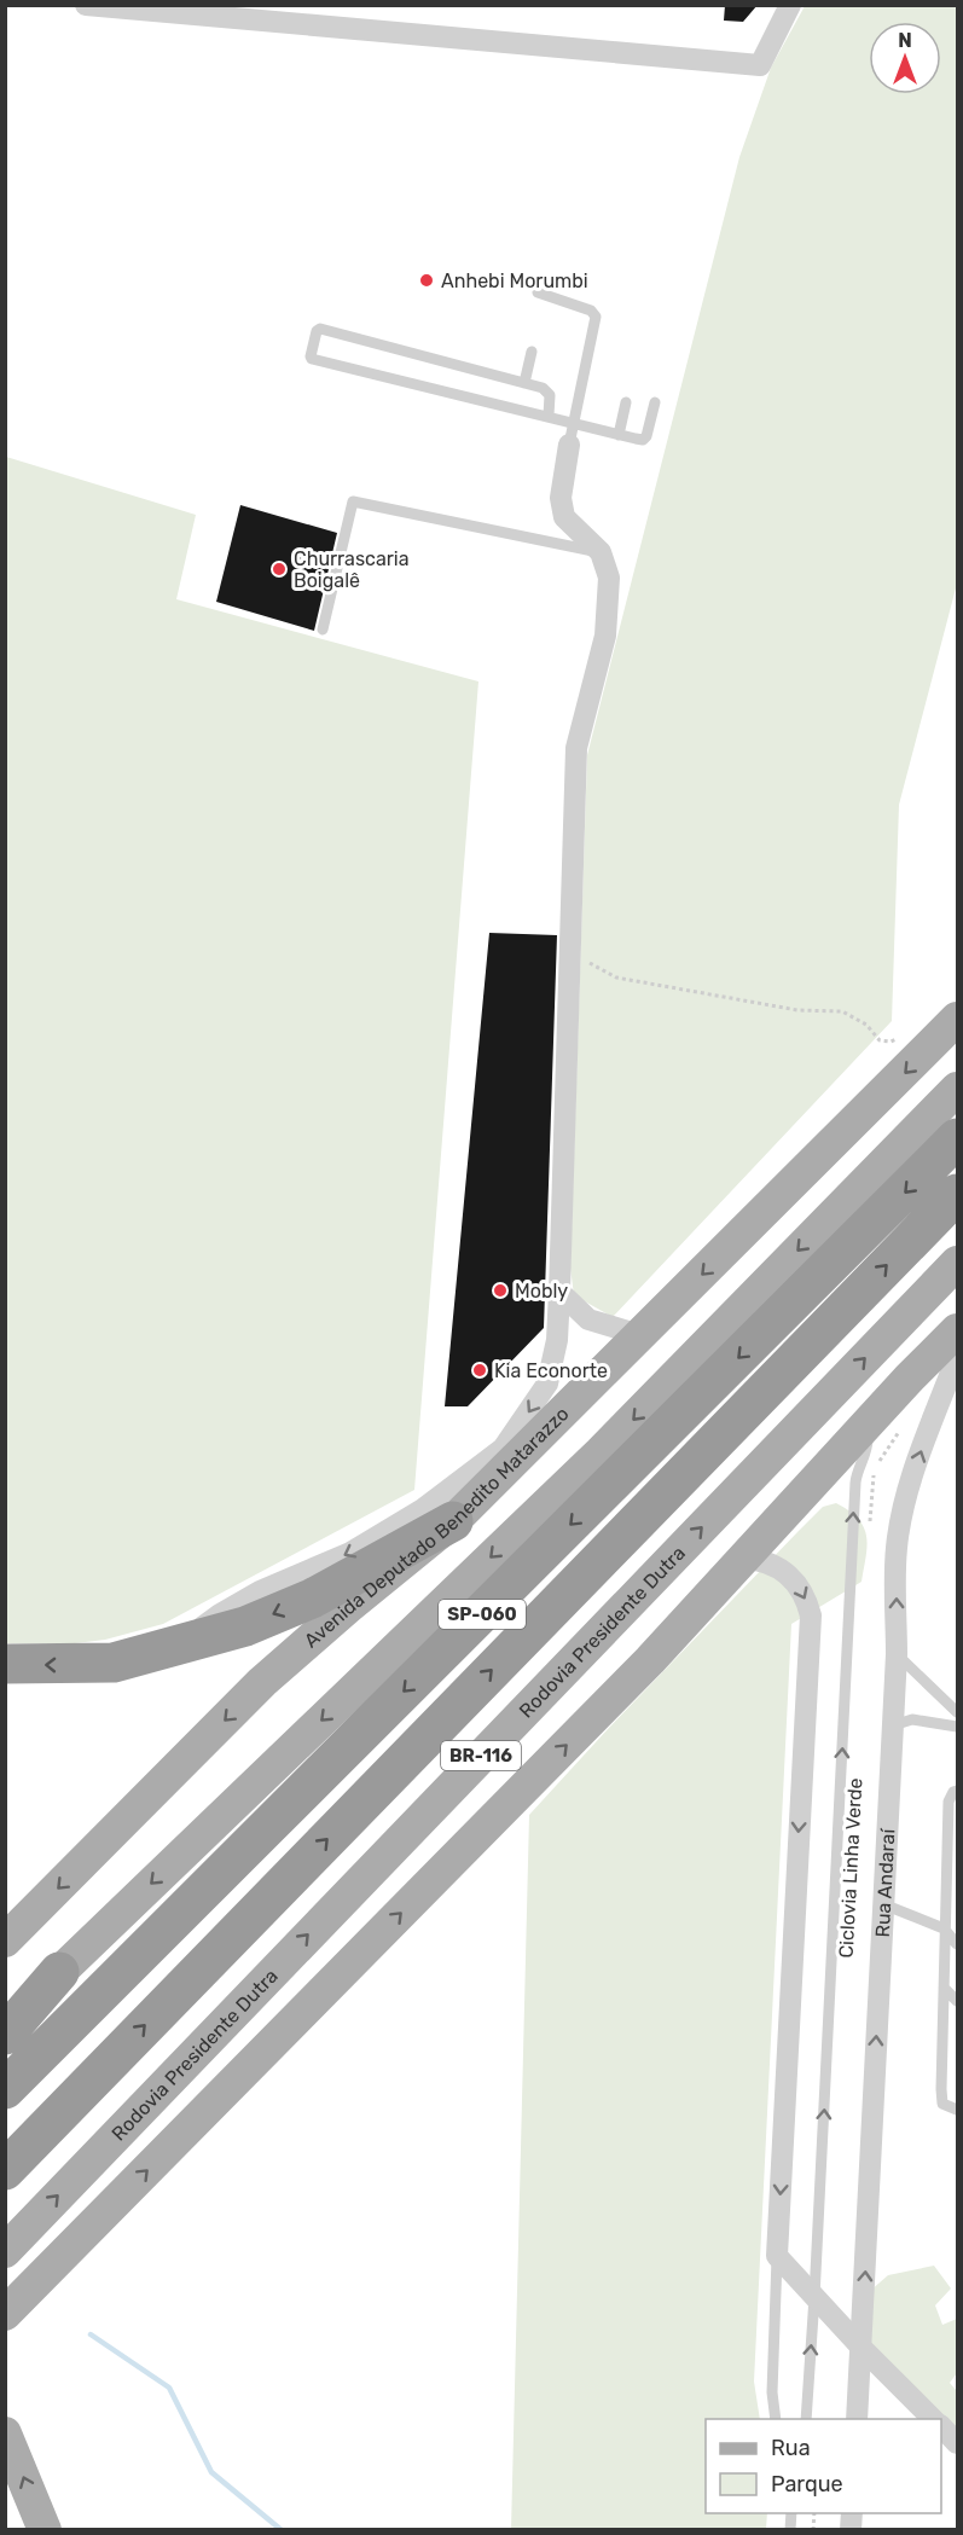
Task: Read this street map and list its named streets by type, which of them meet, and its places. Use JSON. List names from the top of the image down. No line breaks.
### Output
{"streets":{"highway":["SP-060"],"main road":["Avenida Deputado Benedito Matarazzo","Rodovia Presidente Dutra","BR-116"],"street":["Rua Andaraí"]},"places":["Anhebi Morumbi","Churrascaria Boigalê","Mobly","Kia Econorte"],"legend":["Rua","Parque"],"north":"top"}
